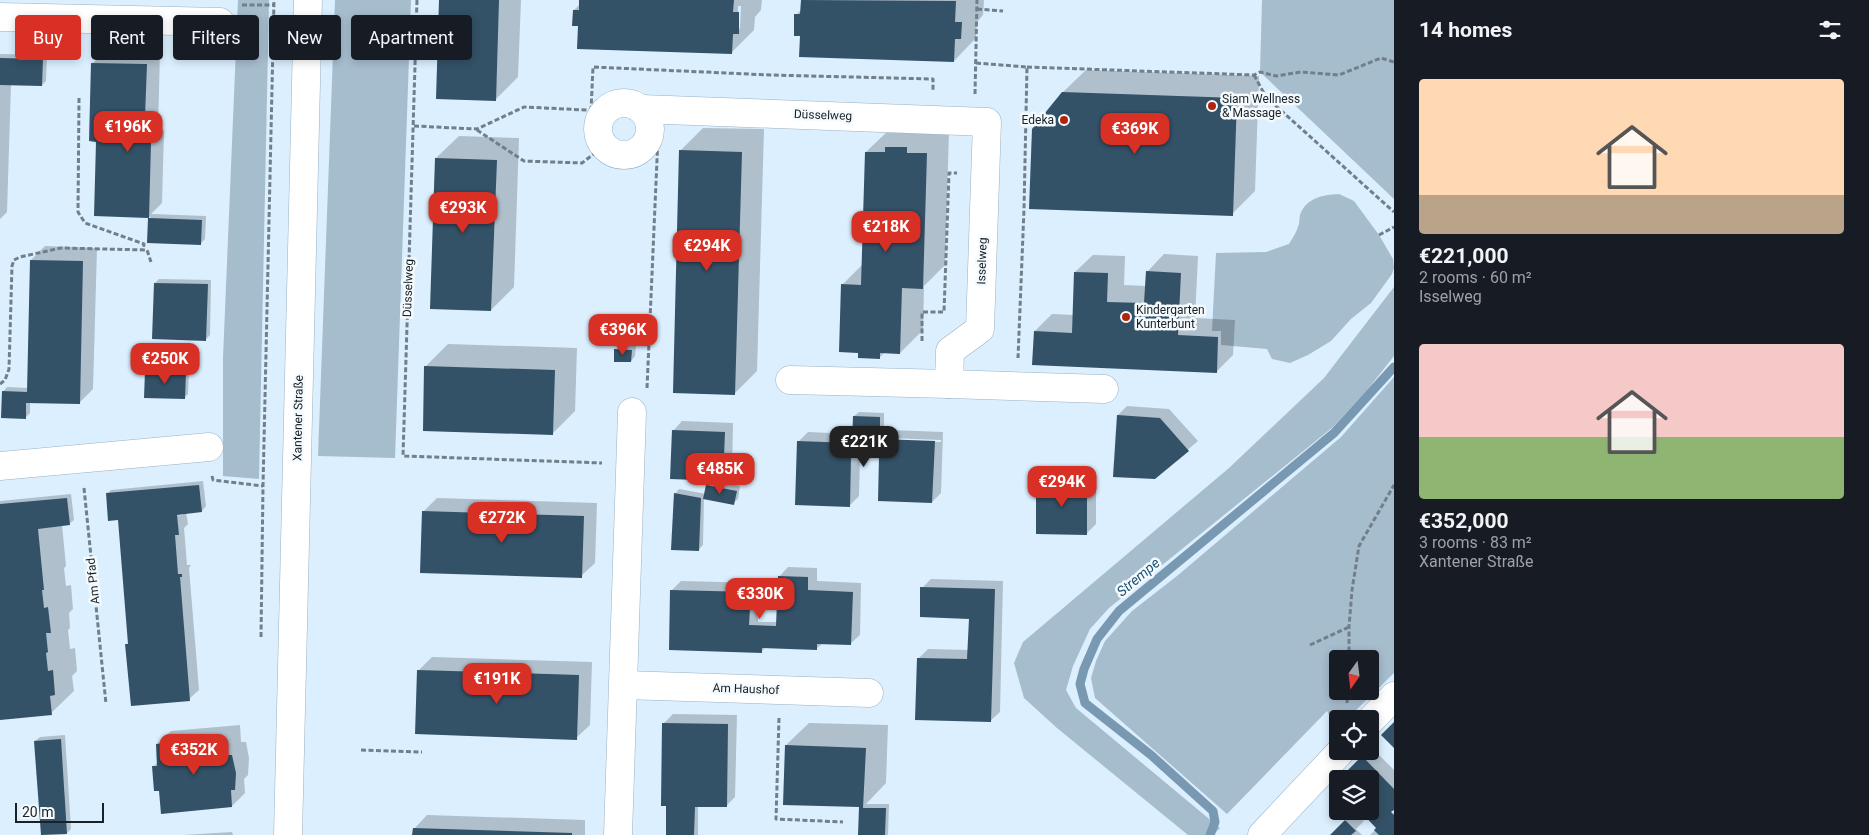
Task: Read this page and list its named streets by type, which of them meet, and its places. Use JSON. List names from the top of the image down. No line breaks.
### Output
{"streets":{"street":["Düsselweg","Isselweg","Xantener Straße","Am Haushof"],"path":["Am Pfad"]},"crossings":[["Düsselweg","Isselweg"]],"water":["Strempe"],"places":["Siam Wellness & Massage","Edeka","Kindergarten Kunterbunt"],"scale_bar":"20 m","north":"bottom","page":{"heading":"14 homes","chip":["Buy","Rent","Filters","New","Apartment"],"list":[{"name":"€221,000","note":"2 rooms · 60 m² · Isselweg"},{"name":"€352,000","note":"3 rooms · 83 m² · Xantener Straße"}],"price":["€196K","€369K","€293K","€218K","€294K","€396K","€250K","€221K","€485K","€294K","€272K","€330K","€191K","€352K"],"scale":"20 m"}}
